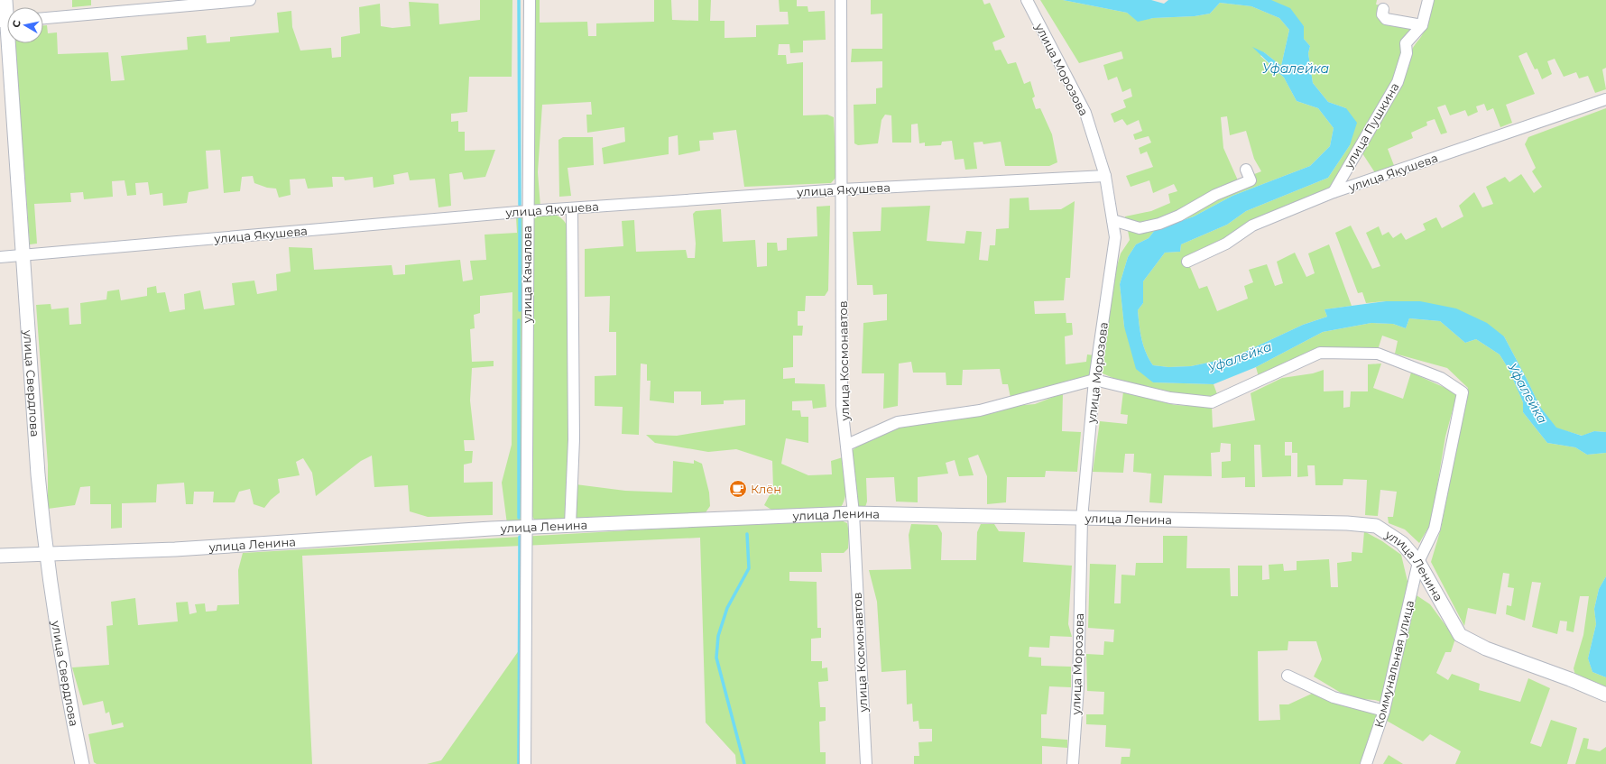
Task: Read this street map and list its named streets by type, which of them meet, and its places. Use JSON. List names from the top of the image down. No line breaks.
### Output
{"streets":{"street":["улица Морозова","улица Пушкина","улица Якушева","улица Качалова","улица Космонавтов","улица Свердлова","улица Ленина","Коммунальная улица"]},"crossings":[["улица Морозова","улица Якушева"],["улица Морозова","улица Ленина"],["улица Морозова","Коммунальная улица"],["улица Пушкина","улица Якушева"],["улица Якушева","улица Качалова"],["улица Якушева","улица Космонавтов"],["улица Якушева","улица Свердлова"],["улица Качалова","улица Ленина"],["улица Космонавтов","улица Ленина"],["улица Свердлова","улица Ленина"],["улица Ленина","Коммунальная улица"]],"water":["Уфалейка"],"places":{"cafe":["Клён"]},"north":"left"}
